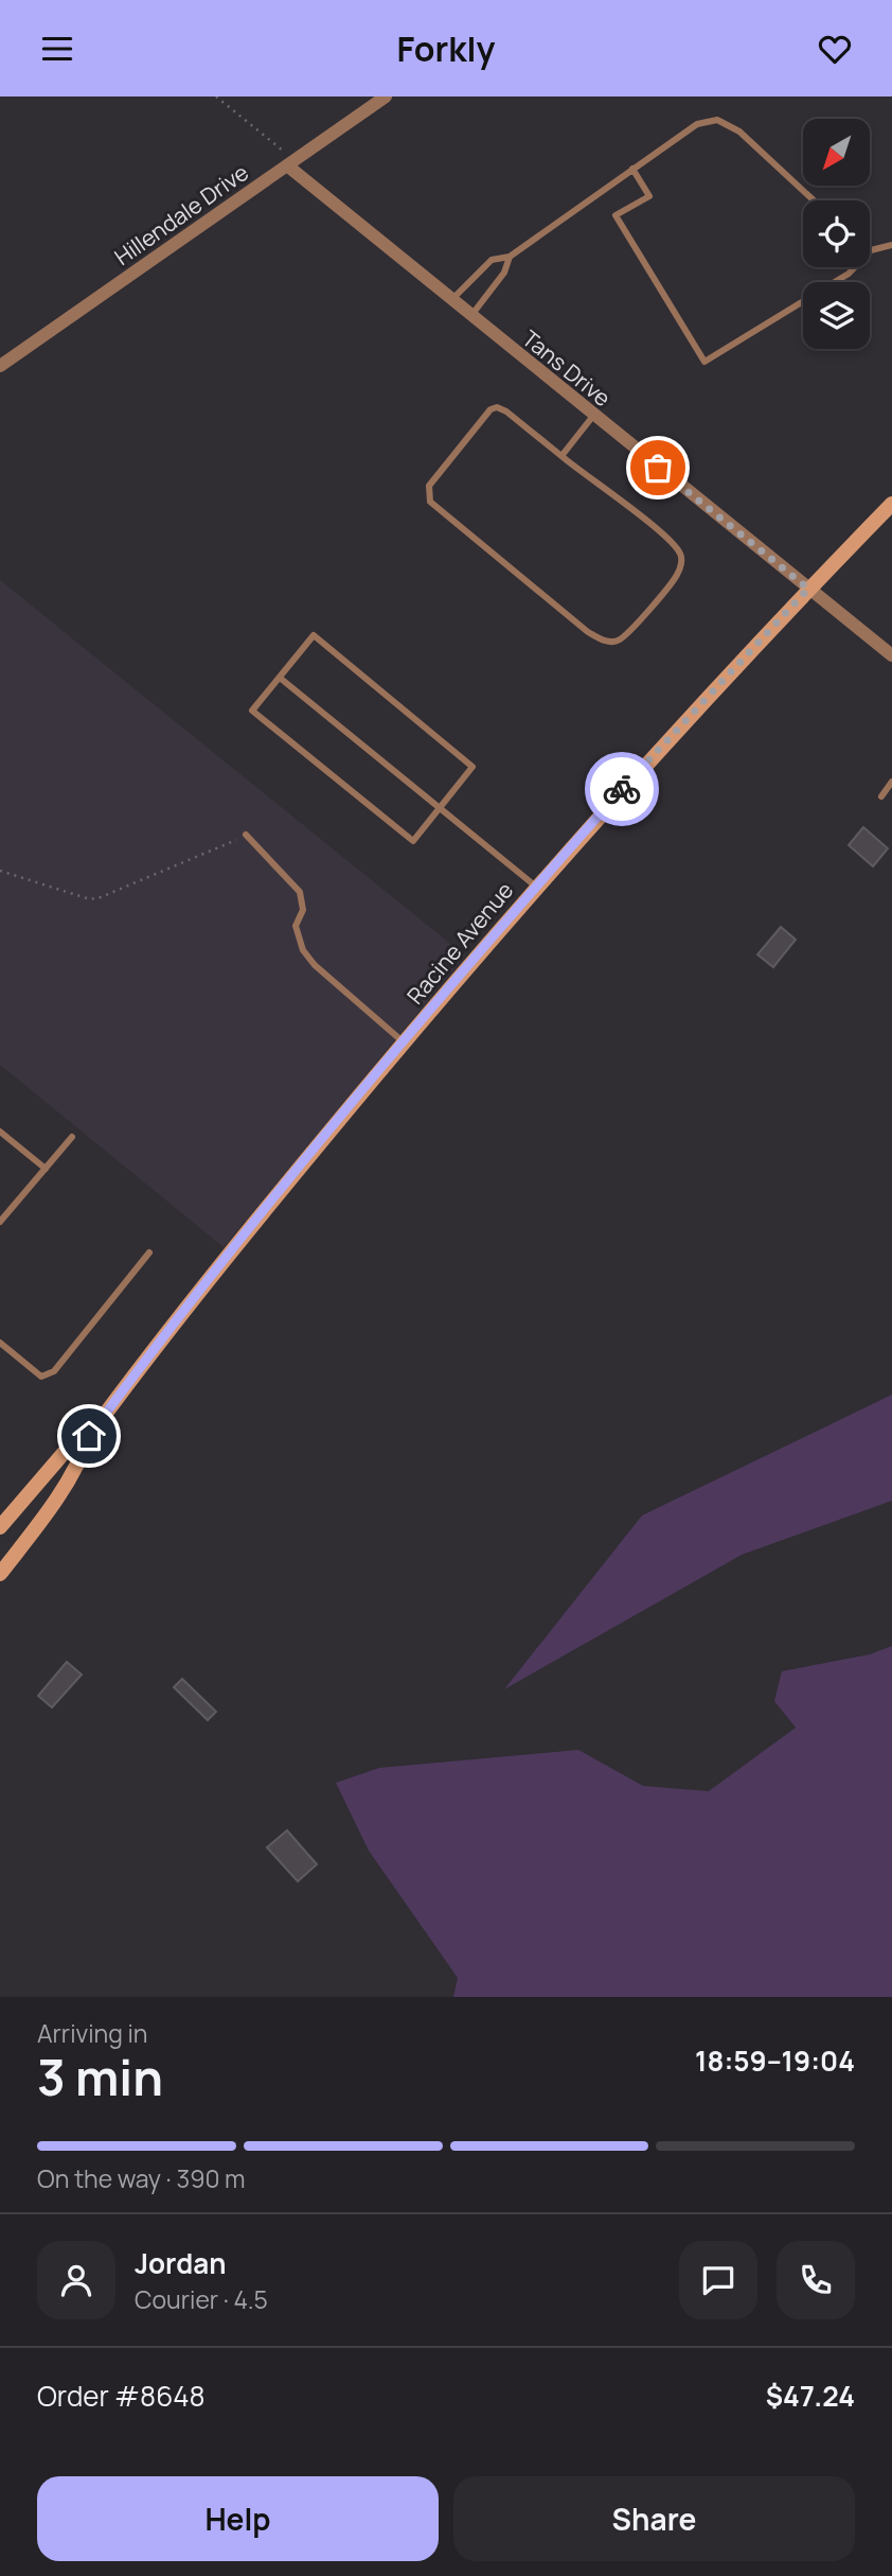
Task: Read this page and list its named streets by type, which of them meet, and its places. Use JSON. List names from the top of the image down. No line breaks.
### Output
{"streets":{"main road":["Racine Avenue"],"street":["Hillendale Drive","Tans Drive"]},"crossings":[["Hillendale Drive","Tans Drive"],["Tans Drive","Racine Avenue"]],"north":"bottom left","page":{"header":"Forkly","heading":["3 min","Arriving in","18:59–19:04"],"panel":["Jordan","Courier · 4.5","Order #8648","$47.24"],"bar":"On the way · 390 m","buttons":["Help","Share"]}}
